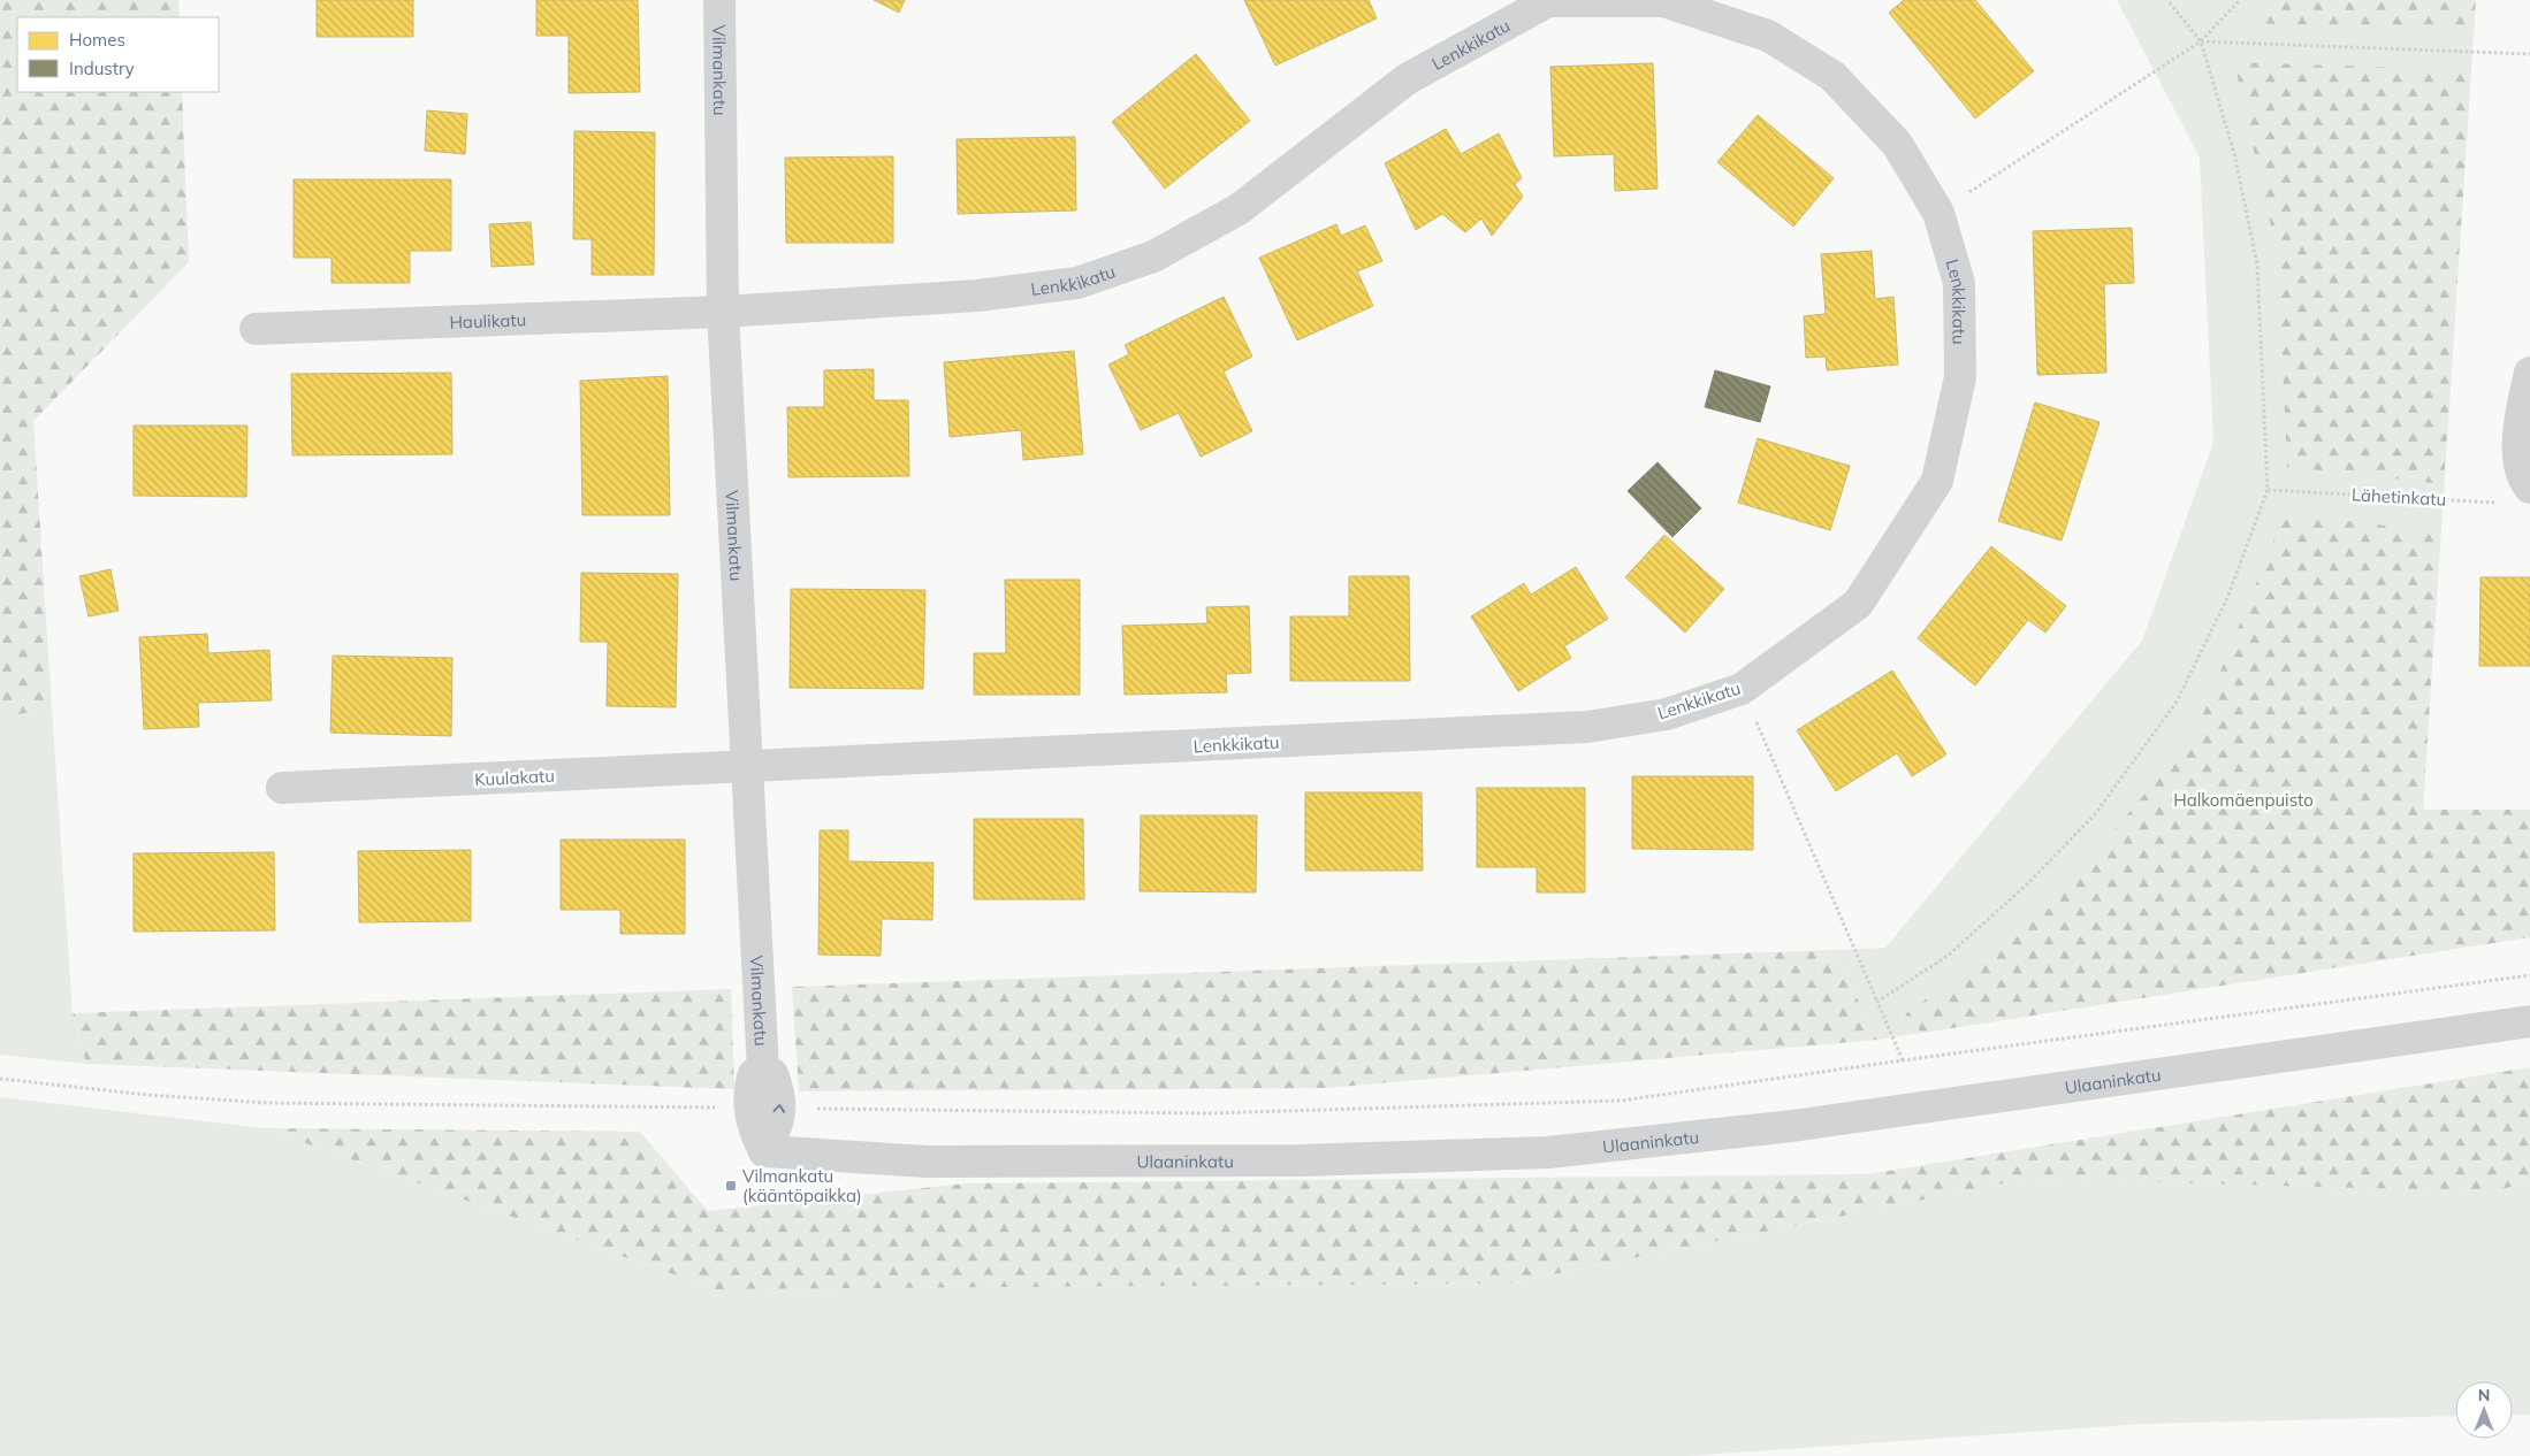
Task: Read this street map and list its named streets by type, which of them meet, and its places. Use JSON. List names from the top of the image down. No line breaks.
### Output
{"streets":{"street":["Lenkkikatu","Vilmankatu","Haulikatu","Kuulakatu","Ulaaninkatu"],"path":["Lähetinkatu"]},"crossings":[["Lenkkikatu","Vilmankatu"],["Lenkkikatu","Haulikatu"],["Lenkkikatu","Kuulakatu"],["Vilmankatu","Haulikatu"],["Vilmankatu","Kuulakatu"],["Vilmankatu","Ulaaninkatu"]],"parks":["Halkomäenpuisto"],"places":{"transit":["Vilmankatu (kääntöpaikka)"]},"legend":["Homes","Industry"],"north":"top"}
